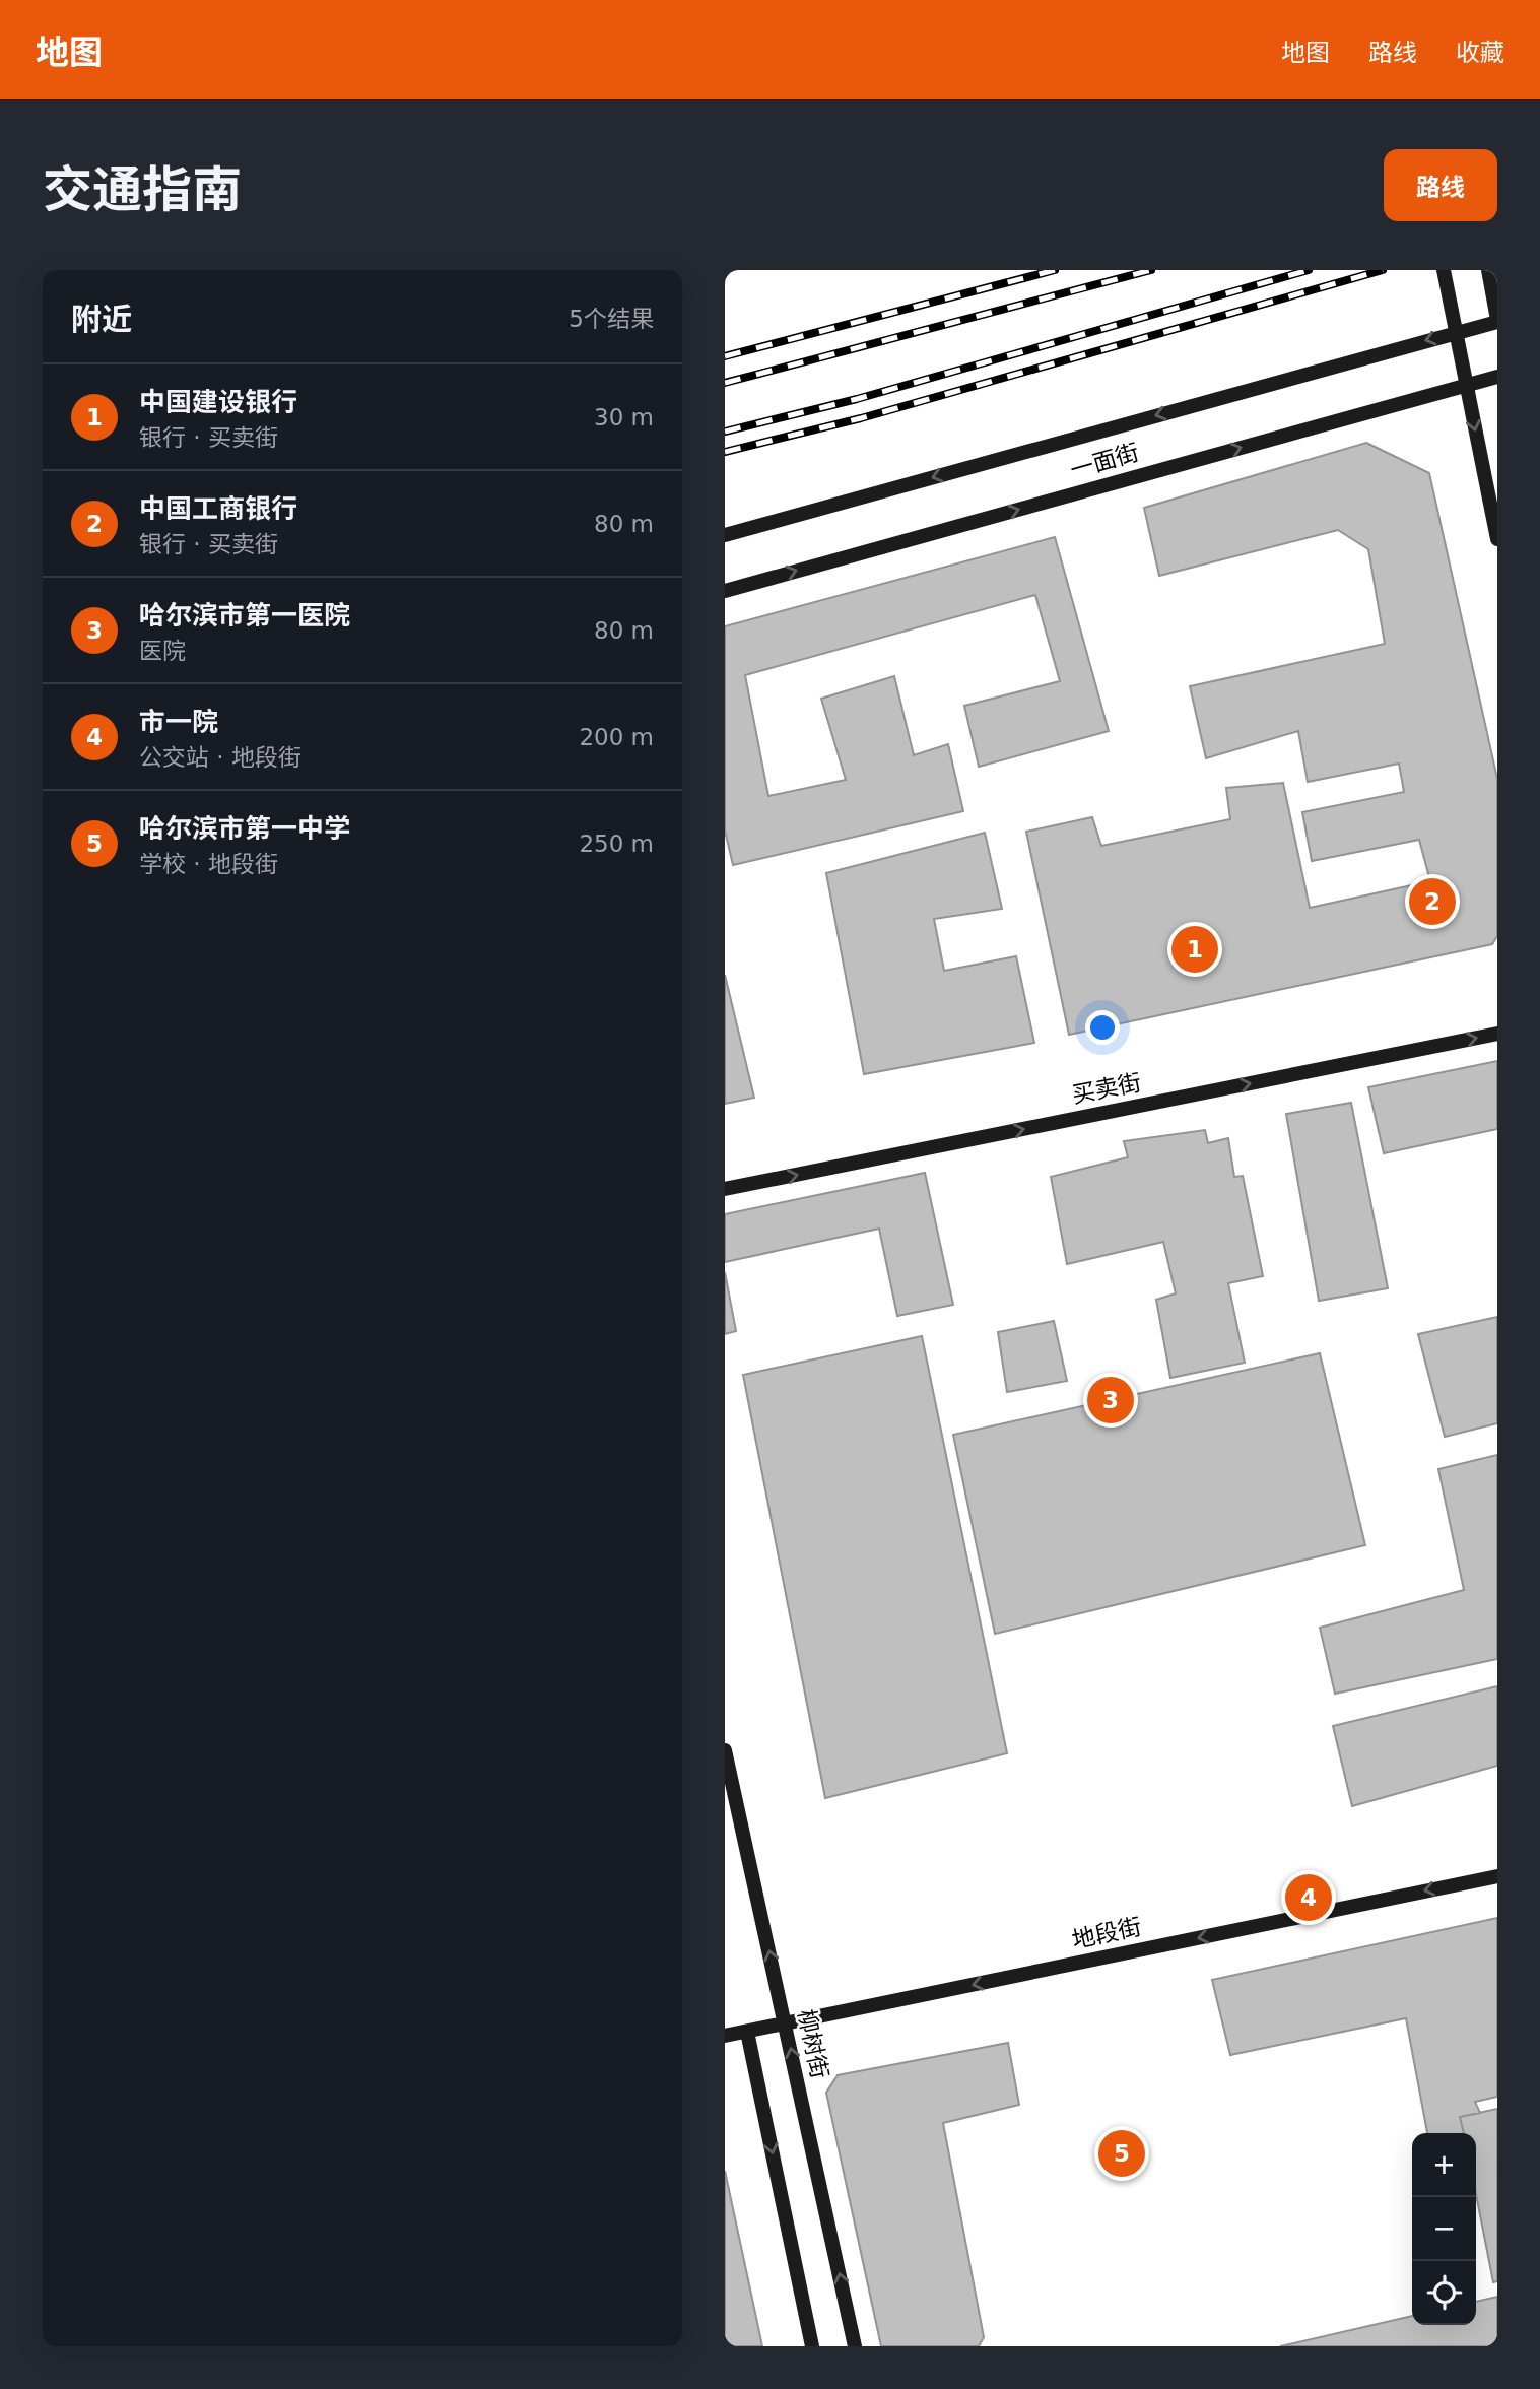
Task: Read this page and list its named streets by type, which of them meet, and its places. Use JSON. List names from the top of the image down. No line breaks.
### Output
{"streets":{"main road":["一面街","买卖街","地段街","柳树街"]},"crossings":[["地段街","柳树街"]],"one_way":["买卖街","地段街"],"page":{"header":"地图","nav":["地图","路线","收藏"],"title":"交通指南","buttons":"路线","heading":["附近","5个结果"],"list":[{"mark":"1","name":"中国建设银行","note":"银行 · 买卖街","value":"30 m"},{"mark":"2","name":"中国工商银行","note":"银行 · 买卖街","value":"80 m"},{"mark":"3","name":"哈尔滨市第一医院","note":"医院","value":"80 m"},{"mark":"4","name":"市一院","note":"公交站 · 地段街","value":"200 m"},{"mark":"5","name":"哈尔滨市第一中学","note":"学校 · 地段街","value":"250 m"}],"pins":["2","1","3","4","5"],"map_buttons":["+","−"]}}
